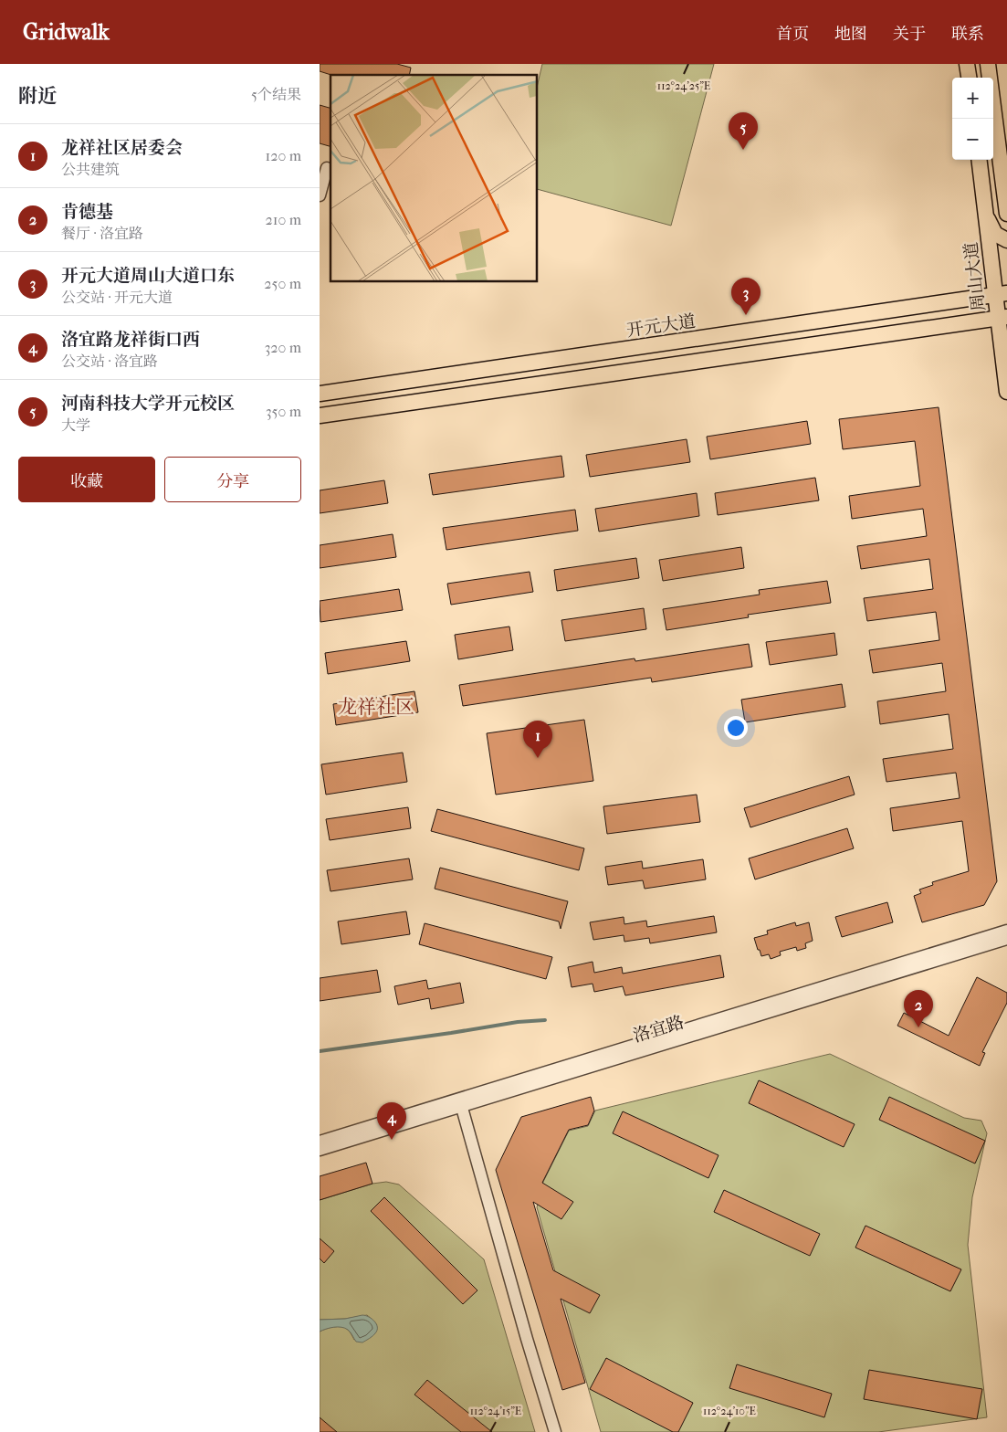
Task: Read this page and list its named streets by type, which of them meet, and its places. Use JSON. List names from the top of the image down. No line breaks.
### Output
{"streets":{"main road":["周山大道","开元大道"],"street":["洛宜路"]},"crossings":[["周山大道","开元大道"]],"districts":["龙祥社区"],"page":{"header":"Gridwalk","nav":["首页","地图","关于","联系"],"heading":["附近","5个结果"],"map_buttons":["+","−"],"pins":["5","3","1","2","4"],"list":[{"mark":"1","name":"龙祥社区居委会","note":"公共建筑","value":"120 m"},{"mark":"2","name":"肯德基","note":"餐厅 · 洛宜路","value":"210 m"},{"mark":"3","name":"开元大道周山大道口东","note":"公交站 · 开元大道","value":"250 m"},{"mark":"4","name":"洛宜路龙祥街口西","note":"公交站 · 洛宜路","value":"320 m"},{"mark":"5","name":"河南科技大学开元校区","note":"大学","value":"350 m"}],"buttons":["收藏","分享"]},"coordinates":["112°24'25\"E","112°24'15\"E","112°24'10\"E"]}
